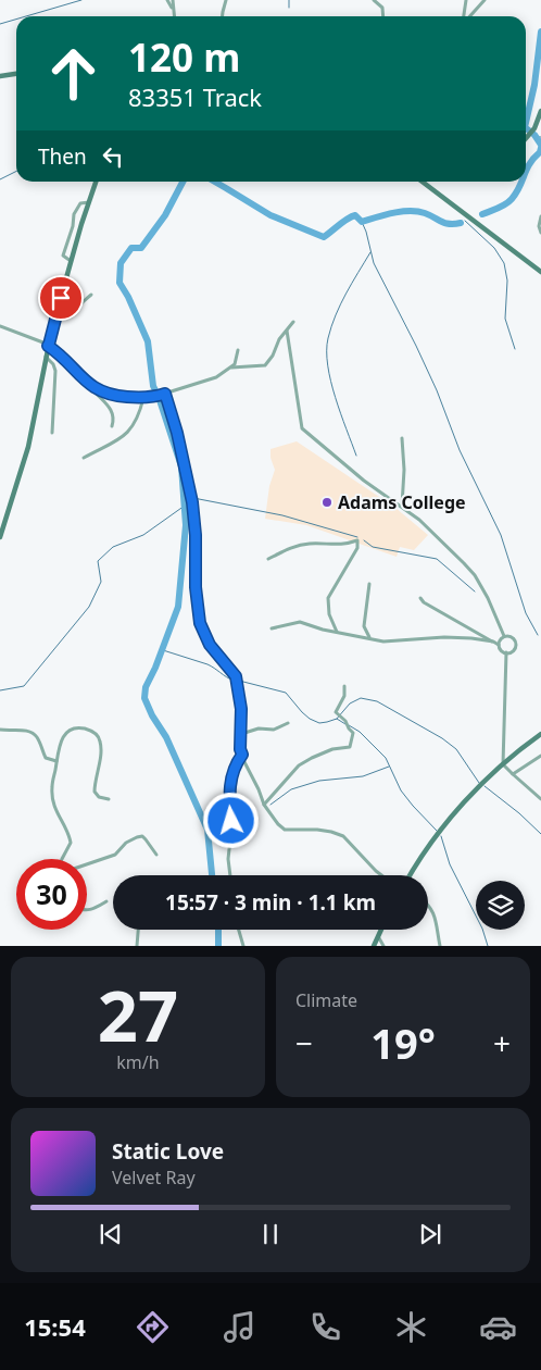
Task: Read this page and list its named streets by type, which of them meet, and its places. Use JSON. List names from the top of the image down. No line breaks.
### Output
{"places":["Adams College"],"page":{"turn":["120 m","83351 Track"],"then":"Then","limit":"30","trip":"15:57 · 3 min · 1.1 km","tile":[["27","km/h"],"Climate"],"heat":["−","19°","+"],"song":["Static Love","Velvet Ray"],"tabs":"15:54"}}
